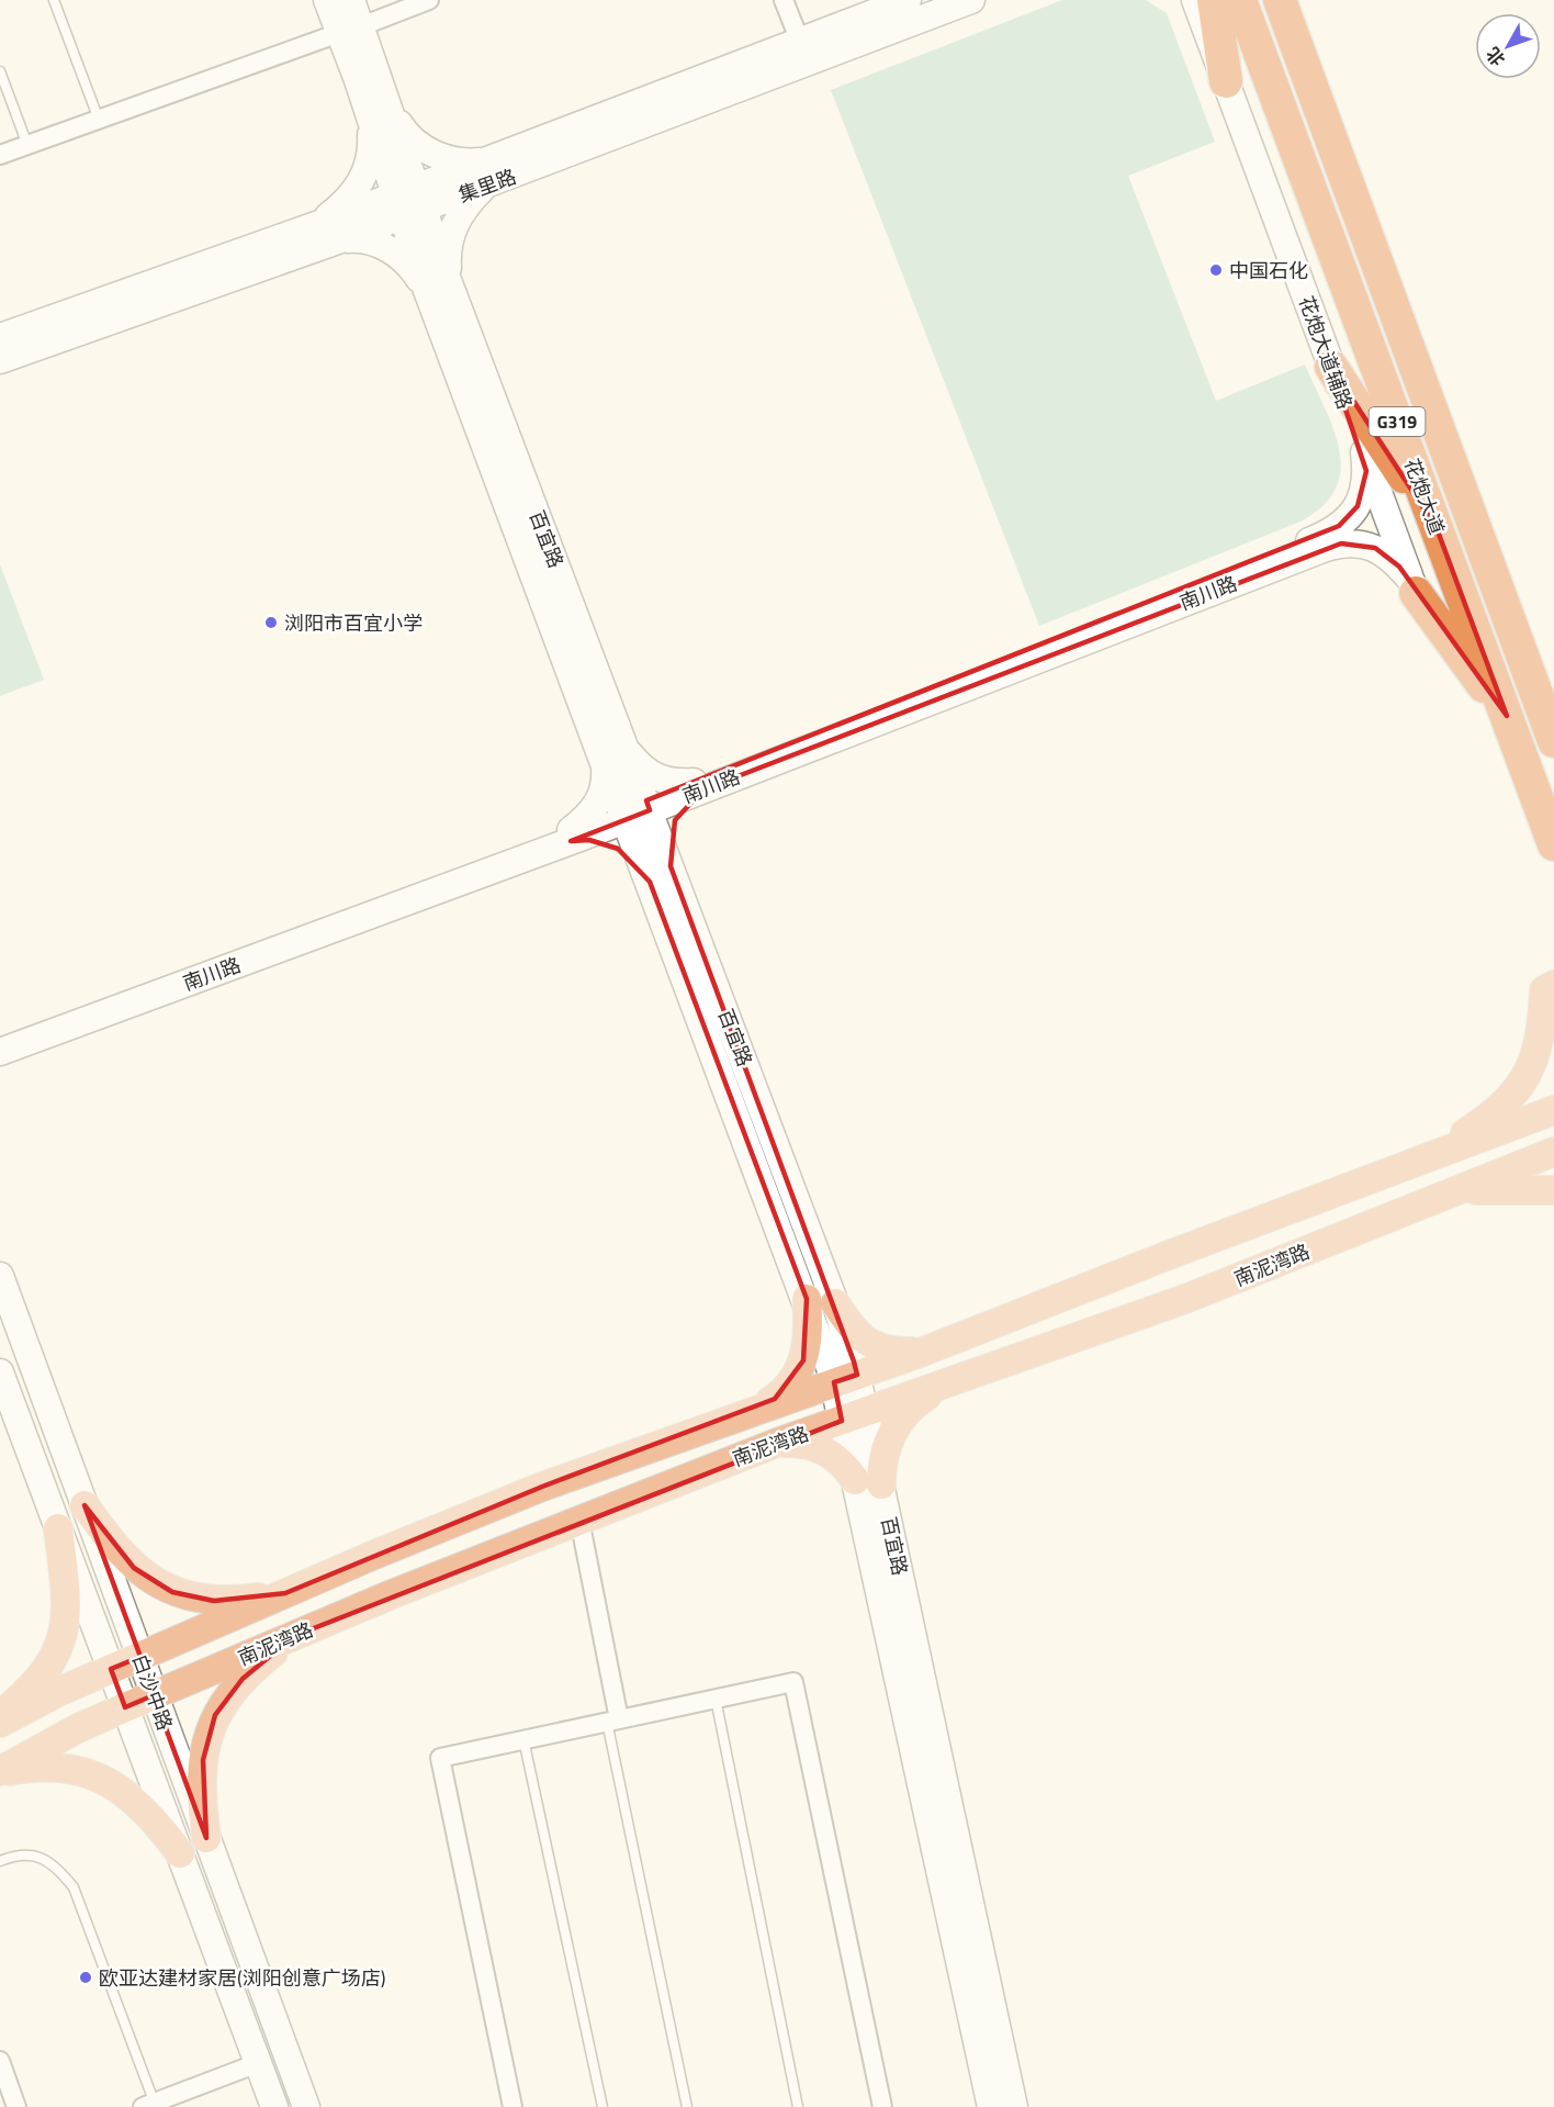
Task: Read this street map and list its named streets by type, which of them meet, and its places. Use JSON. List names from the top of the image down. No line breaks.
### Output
{"streets":{"highway":["G319","花炮大道"],"main road":["南泥湾路"],"street":["集里路","花炮大道辅路","百宜路","南川路","白沙中路"]},"crossings":[["集里路","百宜路"],["花炮大道辅路","南川路"],["百宜路","南川路"],["百宜路","南泥湾路"],["南泥湾路","白沙中路"]],"places":["中国石化","浏阳市百宜小学","欧亚达建材家居(浏阳创意广场店)"],"north":"bottom left"}
